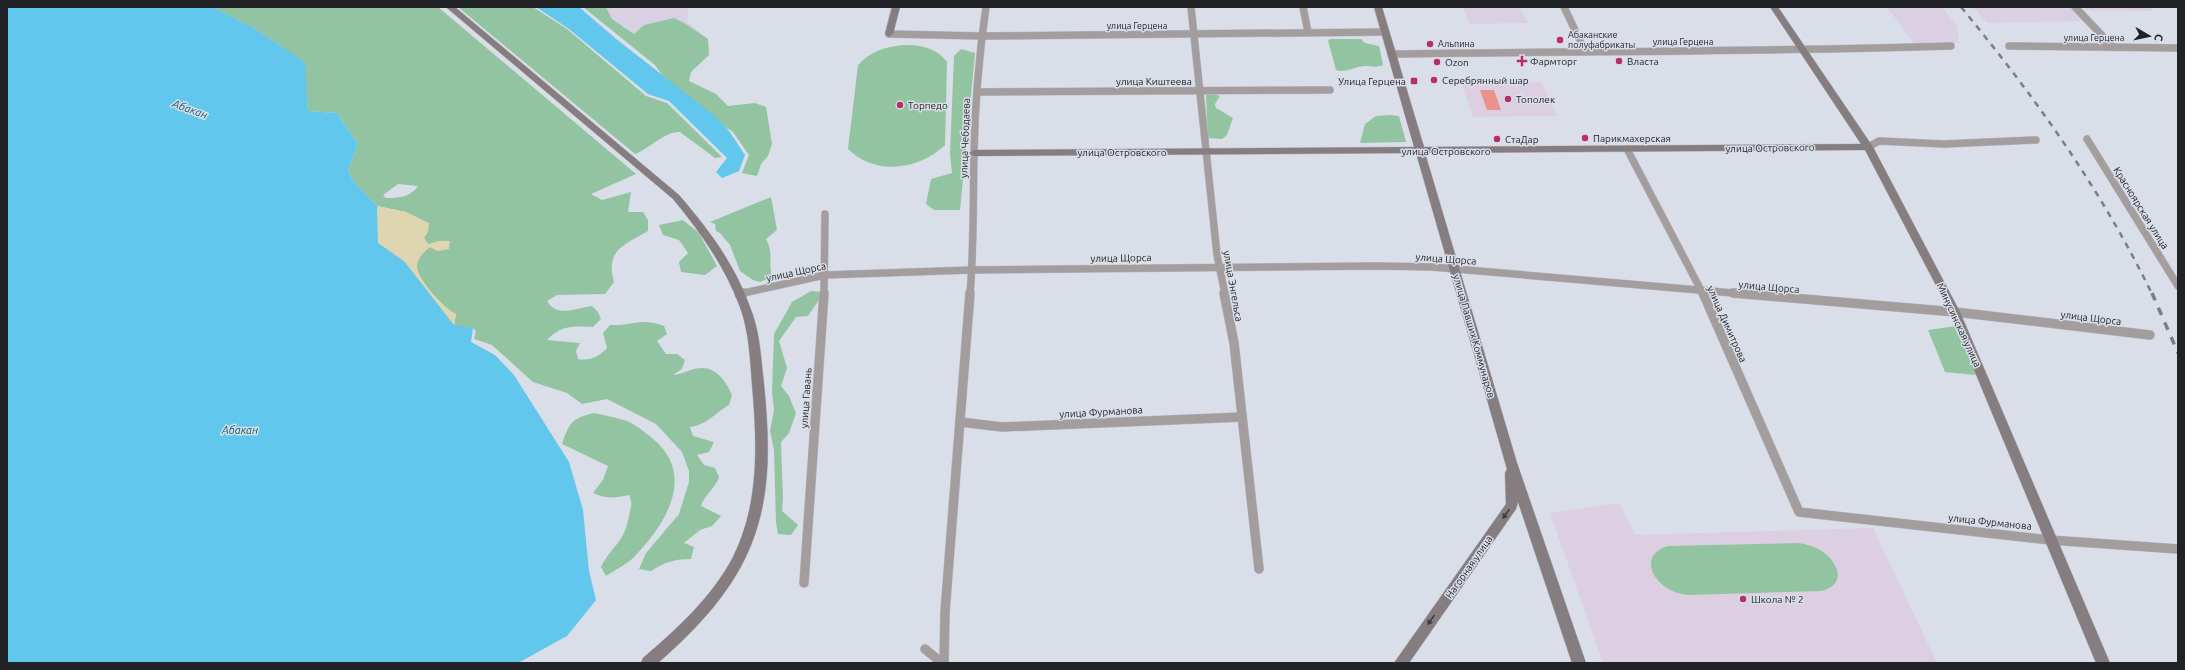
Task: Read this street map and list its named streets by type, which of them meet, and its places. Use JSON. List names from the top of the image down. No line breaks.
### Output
{"streets":{"street":["улица Герцена","улица Киштеева","улица Чебодаева","улица Островского","Красноярская улица","улица Щорса","улица Энгельса","улица Димитрова","Минусинская улица","улица Павших Коммунаров","улица Гавань","улица Фурманова","Нагорная улица"]},"crossings":[["улица Герцена","улица Чебодаева"],["улица Герцена","улица Энгельса"],["улица Герцена","Минусинская улица"],["улица Герцена","улица Павших Коммунаров"],["улица Киштеева","улица Чебодаева"],["улица Киштеева","улица Энгельса"],["улица Чебодаева","улица Островского"],["улица Чебодаева","улица Щорса"],["улица Чебодаева","улица Фурманова"],["улица Островского","улица Энгельса"],["улица Островского","улица Димитрова"],["улица Островского","Минусинская улица"],["улица Островского","улица Павших Коммунаров"],["улица Щорса","улица Энгельса"],["улица Щорса","улица Димитрова"],["улица Щорса","Минусинская улица"],["улица Щорса","улица Павших Коммунаров"],["улица Щорса","улица Гавань"],["улица Энгельса","улица Фурманова"],["улица Димитрова","улица Фурманова"],["Минусинская улица","улица Фурманова"],["улица Павших Коммунаров","Нагорная улица"]],"one_way":["Нагорная улица"],"water":["Абакан"],"places":{"other":["Абаканские полуфабрикаты","Альпина","Власта","Ozon","Серебрянный шар","Тополек","Торпедо","Парикмахерская","СтаДар","Школа № 2"],"health":["Фармторг"],"transit":["Улица Герцена"]},"north":"right"}
